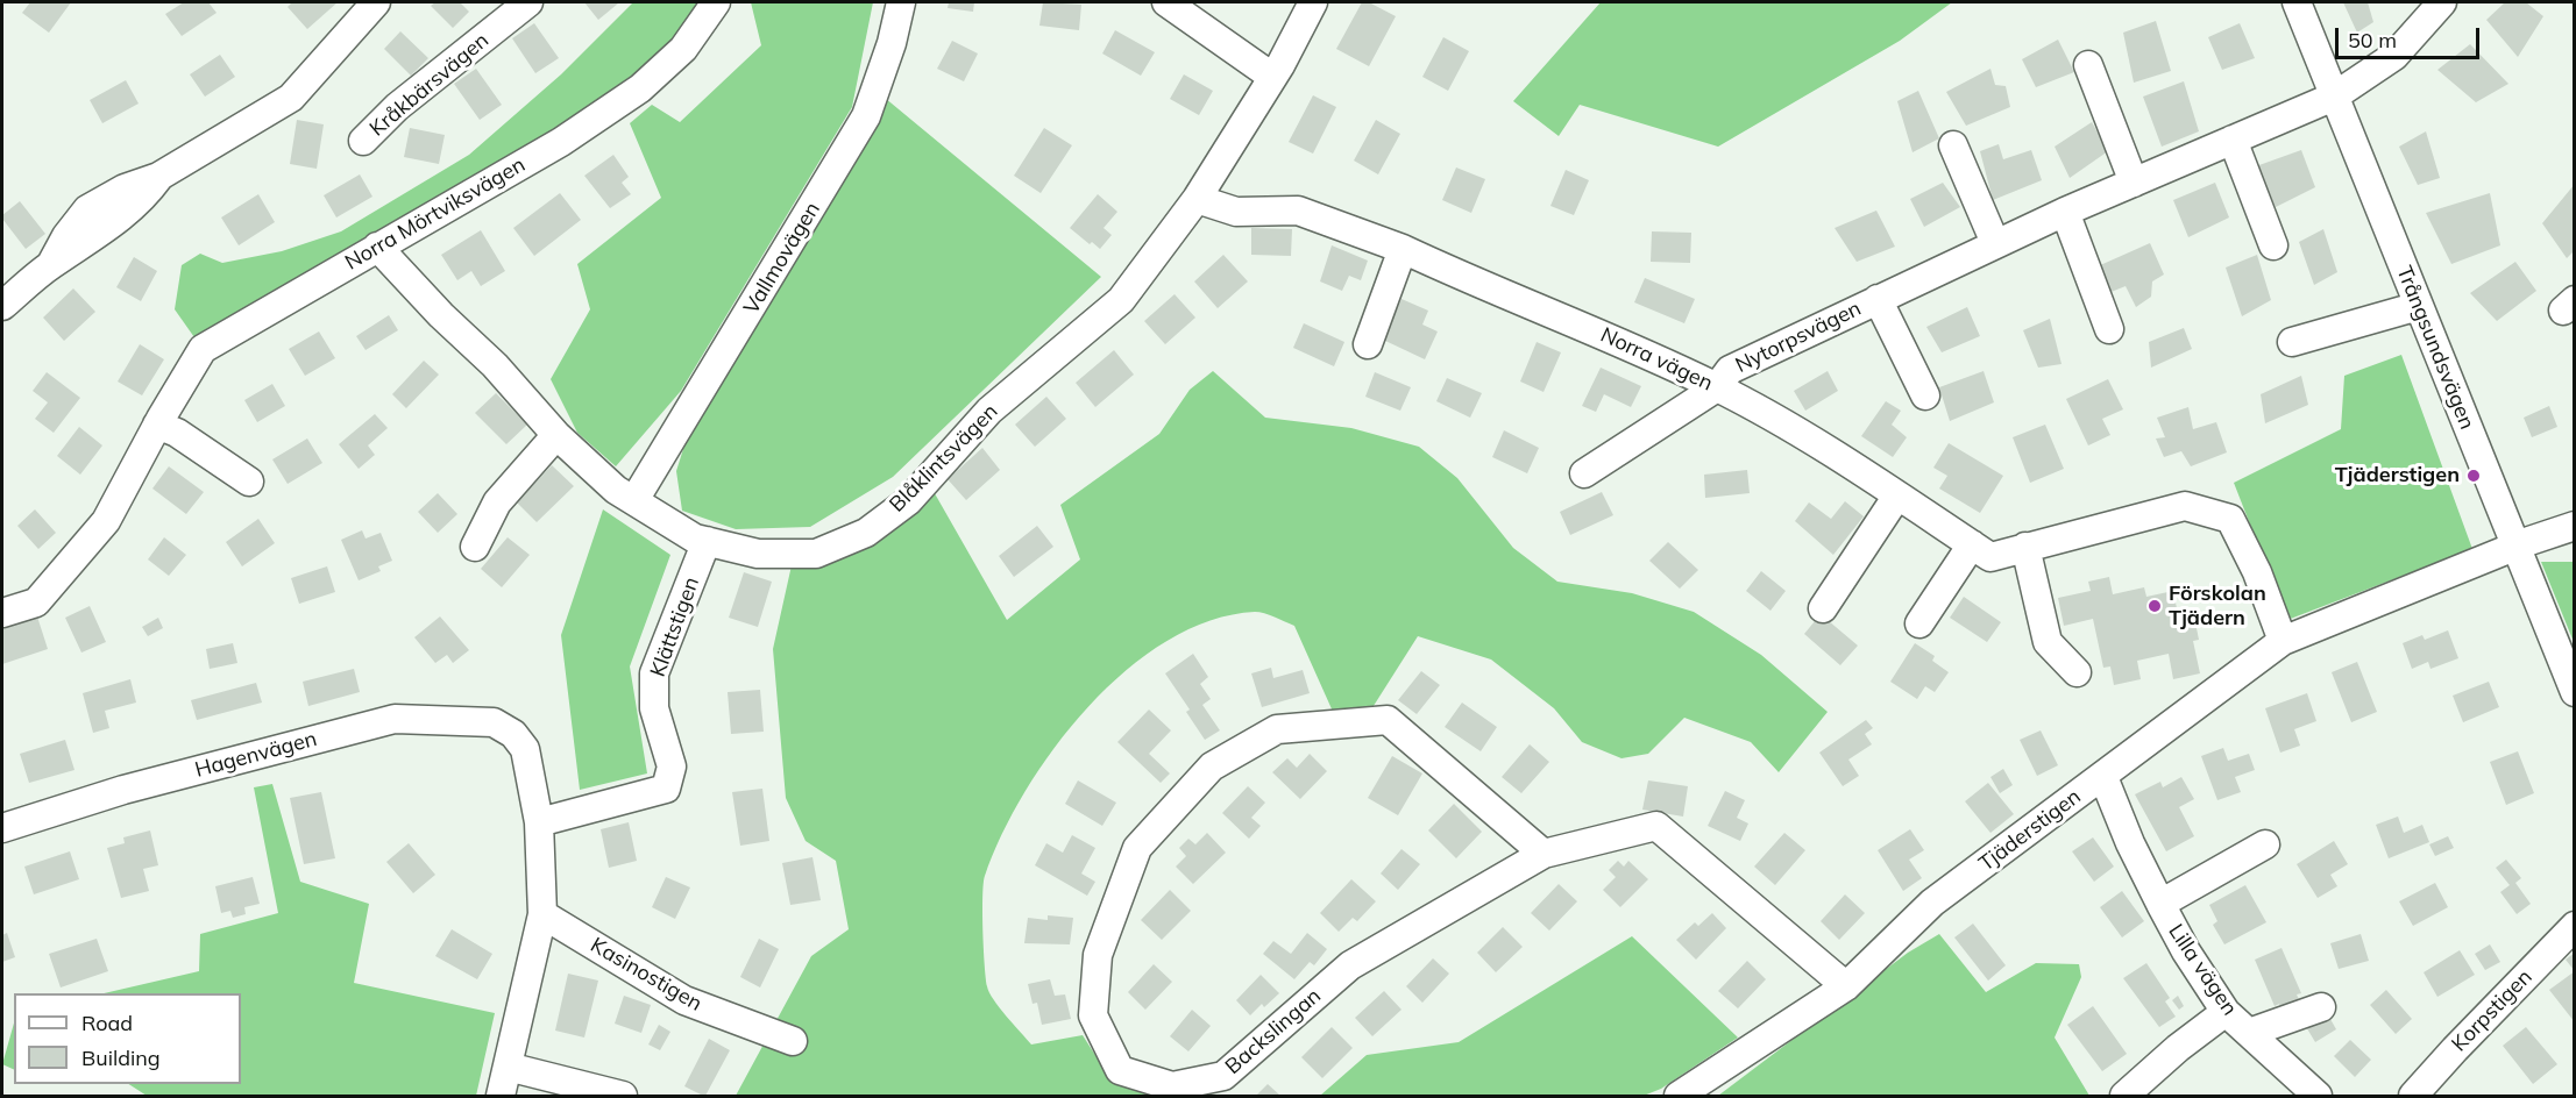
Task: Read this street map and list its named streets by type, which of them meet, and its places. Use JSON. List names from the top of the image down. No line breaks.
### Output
{"streets":{"street":["Kråkbärsvägen","Norra Mörtviksvägen","Vallmovägen","Nytorpsvägen","Trångsundsvägen","Norra vägen","Blåklintsvägen","Klättstigen","Hagenvägen","Tjäderstigen","Lilla vägen","Kasinostigen","Korpstigen","Backslingan"]},"crossings":[["Norra Mörtviksvägen","Blåklintsvägen"],["Vallmovägen","Blåklintsvägen"],["Nytorpsvägen","Trångsundsvägen"],["Nytorpsvägen","Norra vägen"],["Trångsundsvägen","Tjäderstigen"],["Norra vägen","Blåklintsvägen"],["Norra vägen","Tjäderstigen"],["Blåklintsvägen","Klättstigen"],["Klättstigen","Hagenvägen"],["Tjäderstigen","Lilla vägen"],["Tjäderstigen","Backslingan"]],"places":["Tjäderstigen","Förskolan Tjädern"],"legend":["Road","Building"],"scale_bar":"50 m"}
